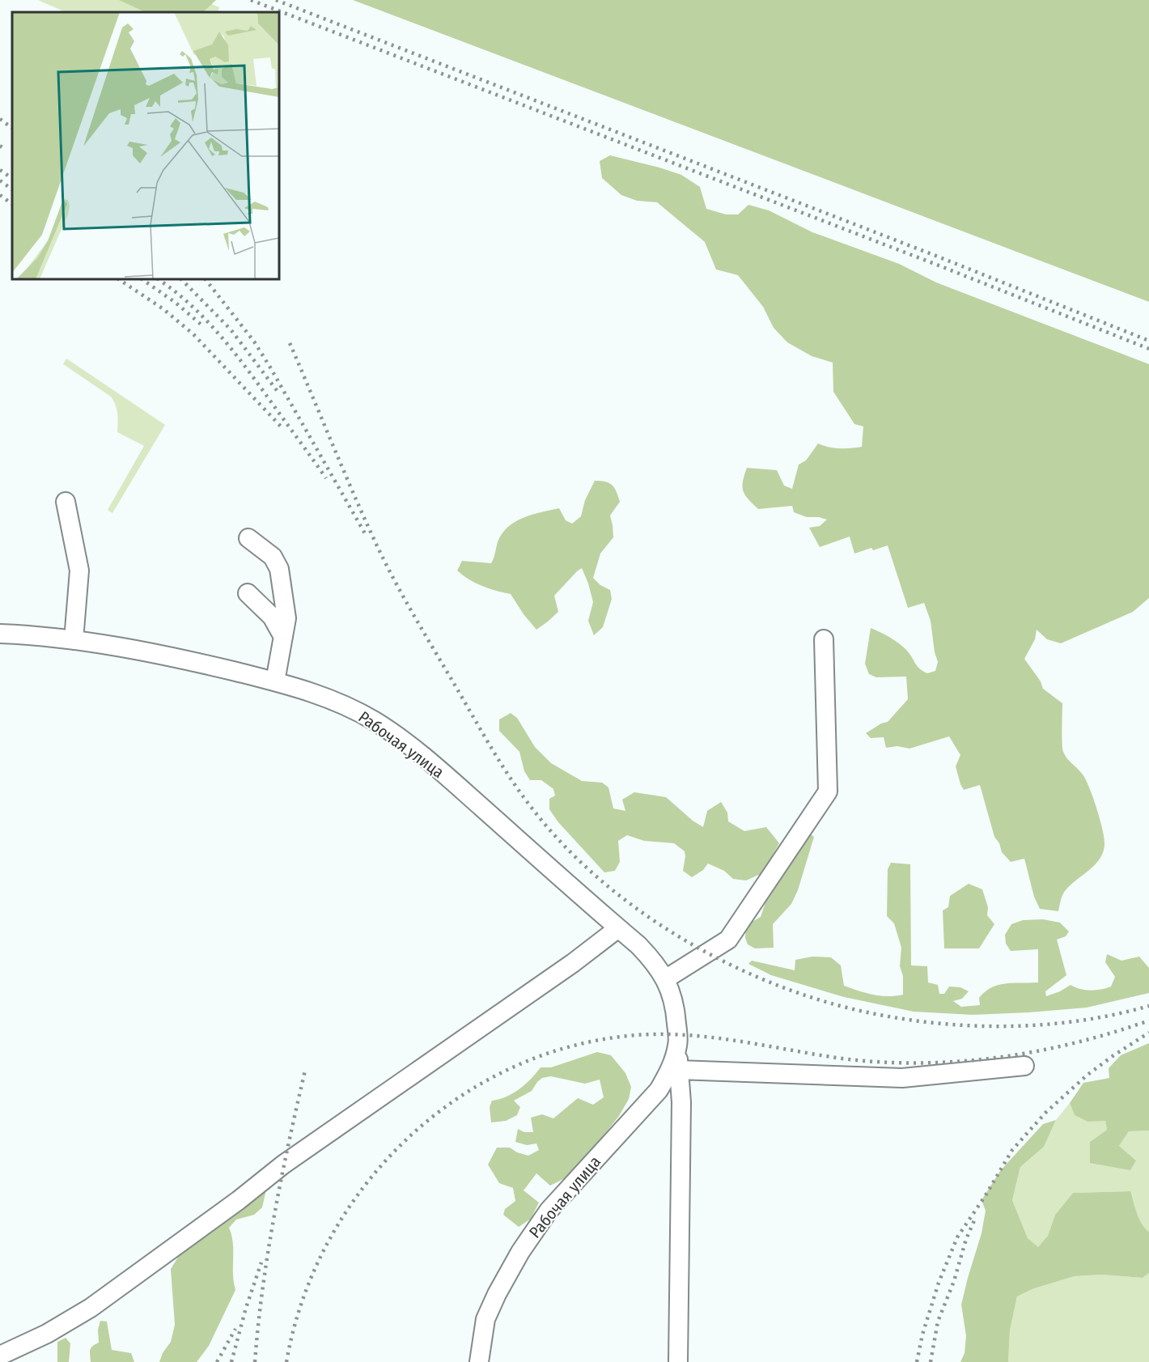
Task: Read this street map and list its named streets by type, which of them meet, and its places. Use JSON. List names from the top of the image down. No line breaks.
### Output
{"streets":{"street":["Рабочая улица"]}}
